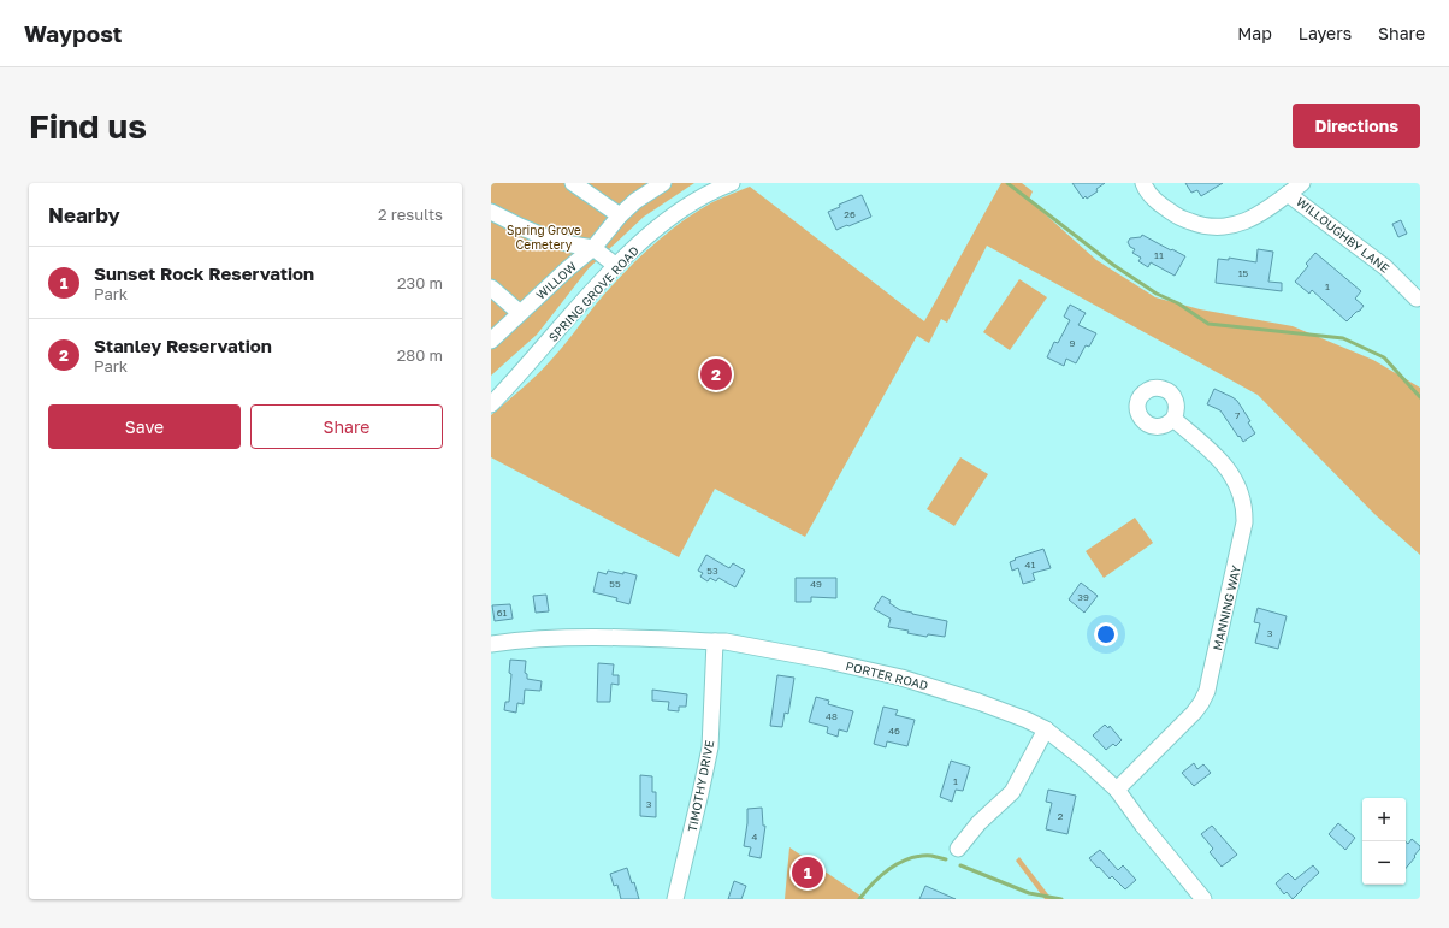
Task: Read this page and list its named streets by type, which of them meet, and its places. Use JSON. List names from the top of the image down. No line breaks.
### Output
{"streets":{"street":["WILLOUGHBY LANE","WILLOW","SPRING GROVE ROAD","MANNING WAY","PORTER ROAD","TIMOTHY DRIVE"]},"crossings":[["MANNING WAY","PORTER ROAD"],["PORTER ROAD","TIMOTHY DRIVE"]],"parks":["Spring Grove Cemetery"],"house_numbers":["26","11","15","1","9","7","41","53","55","49","39","61","3","48","46","1","3","2","4"],"page":{"header":"Waypost","nav":["Map","Layers","Share"],"buttons":["Directions",["Save","Share"]],"title":"Find us","heading":["Nearby","2 results"],"list":[{"mark":"1","name":"Sunset Rock Reservation","note":"Park","value":"230 m"},{"mark":"2","name":"Stanley Reservation","note":"Park","value":"280 m"}],"pins":["2","1"],"map_buttons":["+","−"]}}
